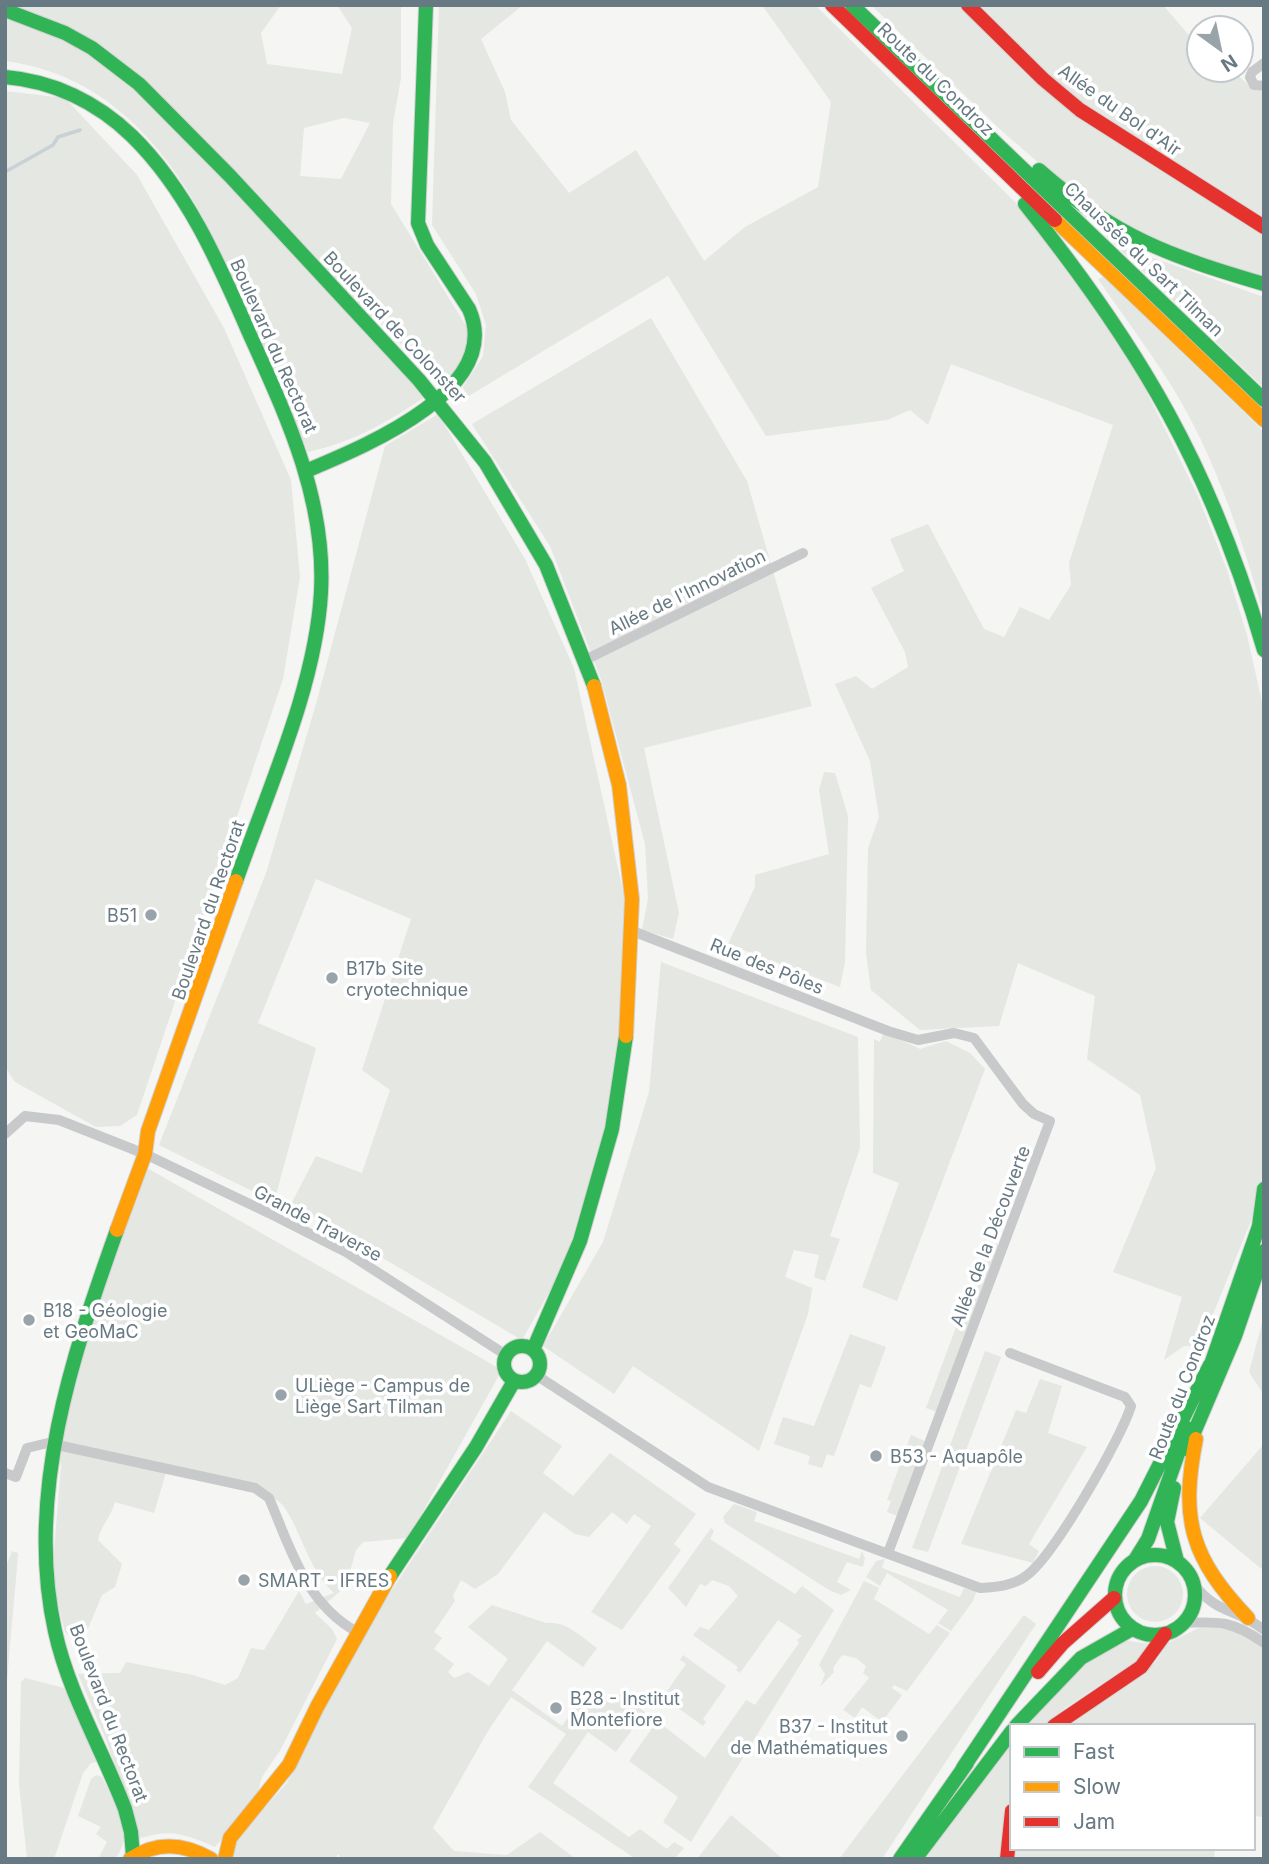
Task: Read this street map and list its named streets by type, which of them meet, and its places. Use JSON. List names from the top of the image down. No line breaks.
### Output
{"streets":{"main road":["Route du Condroz","Allée du Bol d'Air","Chaussée du Sart Tilman","Boulevard de Colonster","Boulevard du Rectorat"],"street":["Allée de l'Innovation","Rue des Pôles","Grande Traverse","Allée de la Découverte"]},"crossings":[["Route du Condroz","Chaussée du Sart Tilman"],["Boulevard de Colonster","Allée de l'Innovation"],["Boulevard de Colonster","Rue des Pôles"],["Boulevard de Colonster","Grande Traverse"],["Boulevard du Rectorat","Grande Traverse"],["Rue des Pôles","Allée de la Découverte"]],"places":["B51","B17b Site cryotechnique","B18 - Géologie et GeoMaC","ULiège - Campus de Liège Sart Tilman","B53 - Aquapôle","SMART - IFRES","B28 - Institut Montefiore","B37 - Institut de Mathématiques"],"legend":["Fast","Slow","Jam"],"north":"bottom right"}
